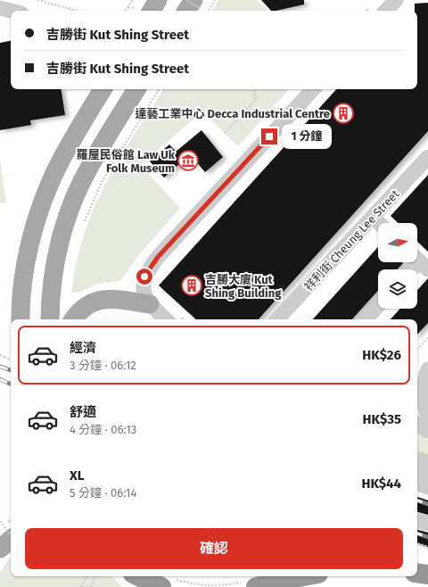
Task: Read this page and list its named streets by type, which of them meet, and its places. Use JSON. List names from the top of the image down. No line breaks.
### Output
{"streets":{"street":["祥利街 Cheung Lee Street"]},"places":{"building":["達藝工業中心 Decca Industrial Centre","吉勝大廈 Kut Shing Building"],"museum":["羅屋民俗館 Law Uk Folk Museum"]},"north":"right","page":{"banner":["吉勝街 Kut Shing Street","吉勝街 Kut Shing Street"],"bubble":"1 分鐘","list":[{"name":"經濟","note":"3 分鐘 · 06:12","value":"HK$26"},{"name":"舒適","note":"4 分鐘 · 06:13","value":"HK$35"},{"name":"XL","note":"5 分鐘 · 06:14","value":"HK$44"}],"buttons":"確認"}}
